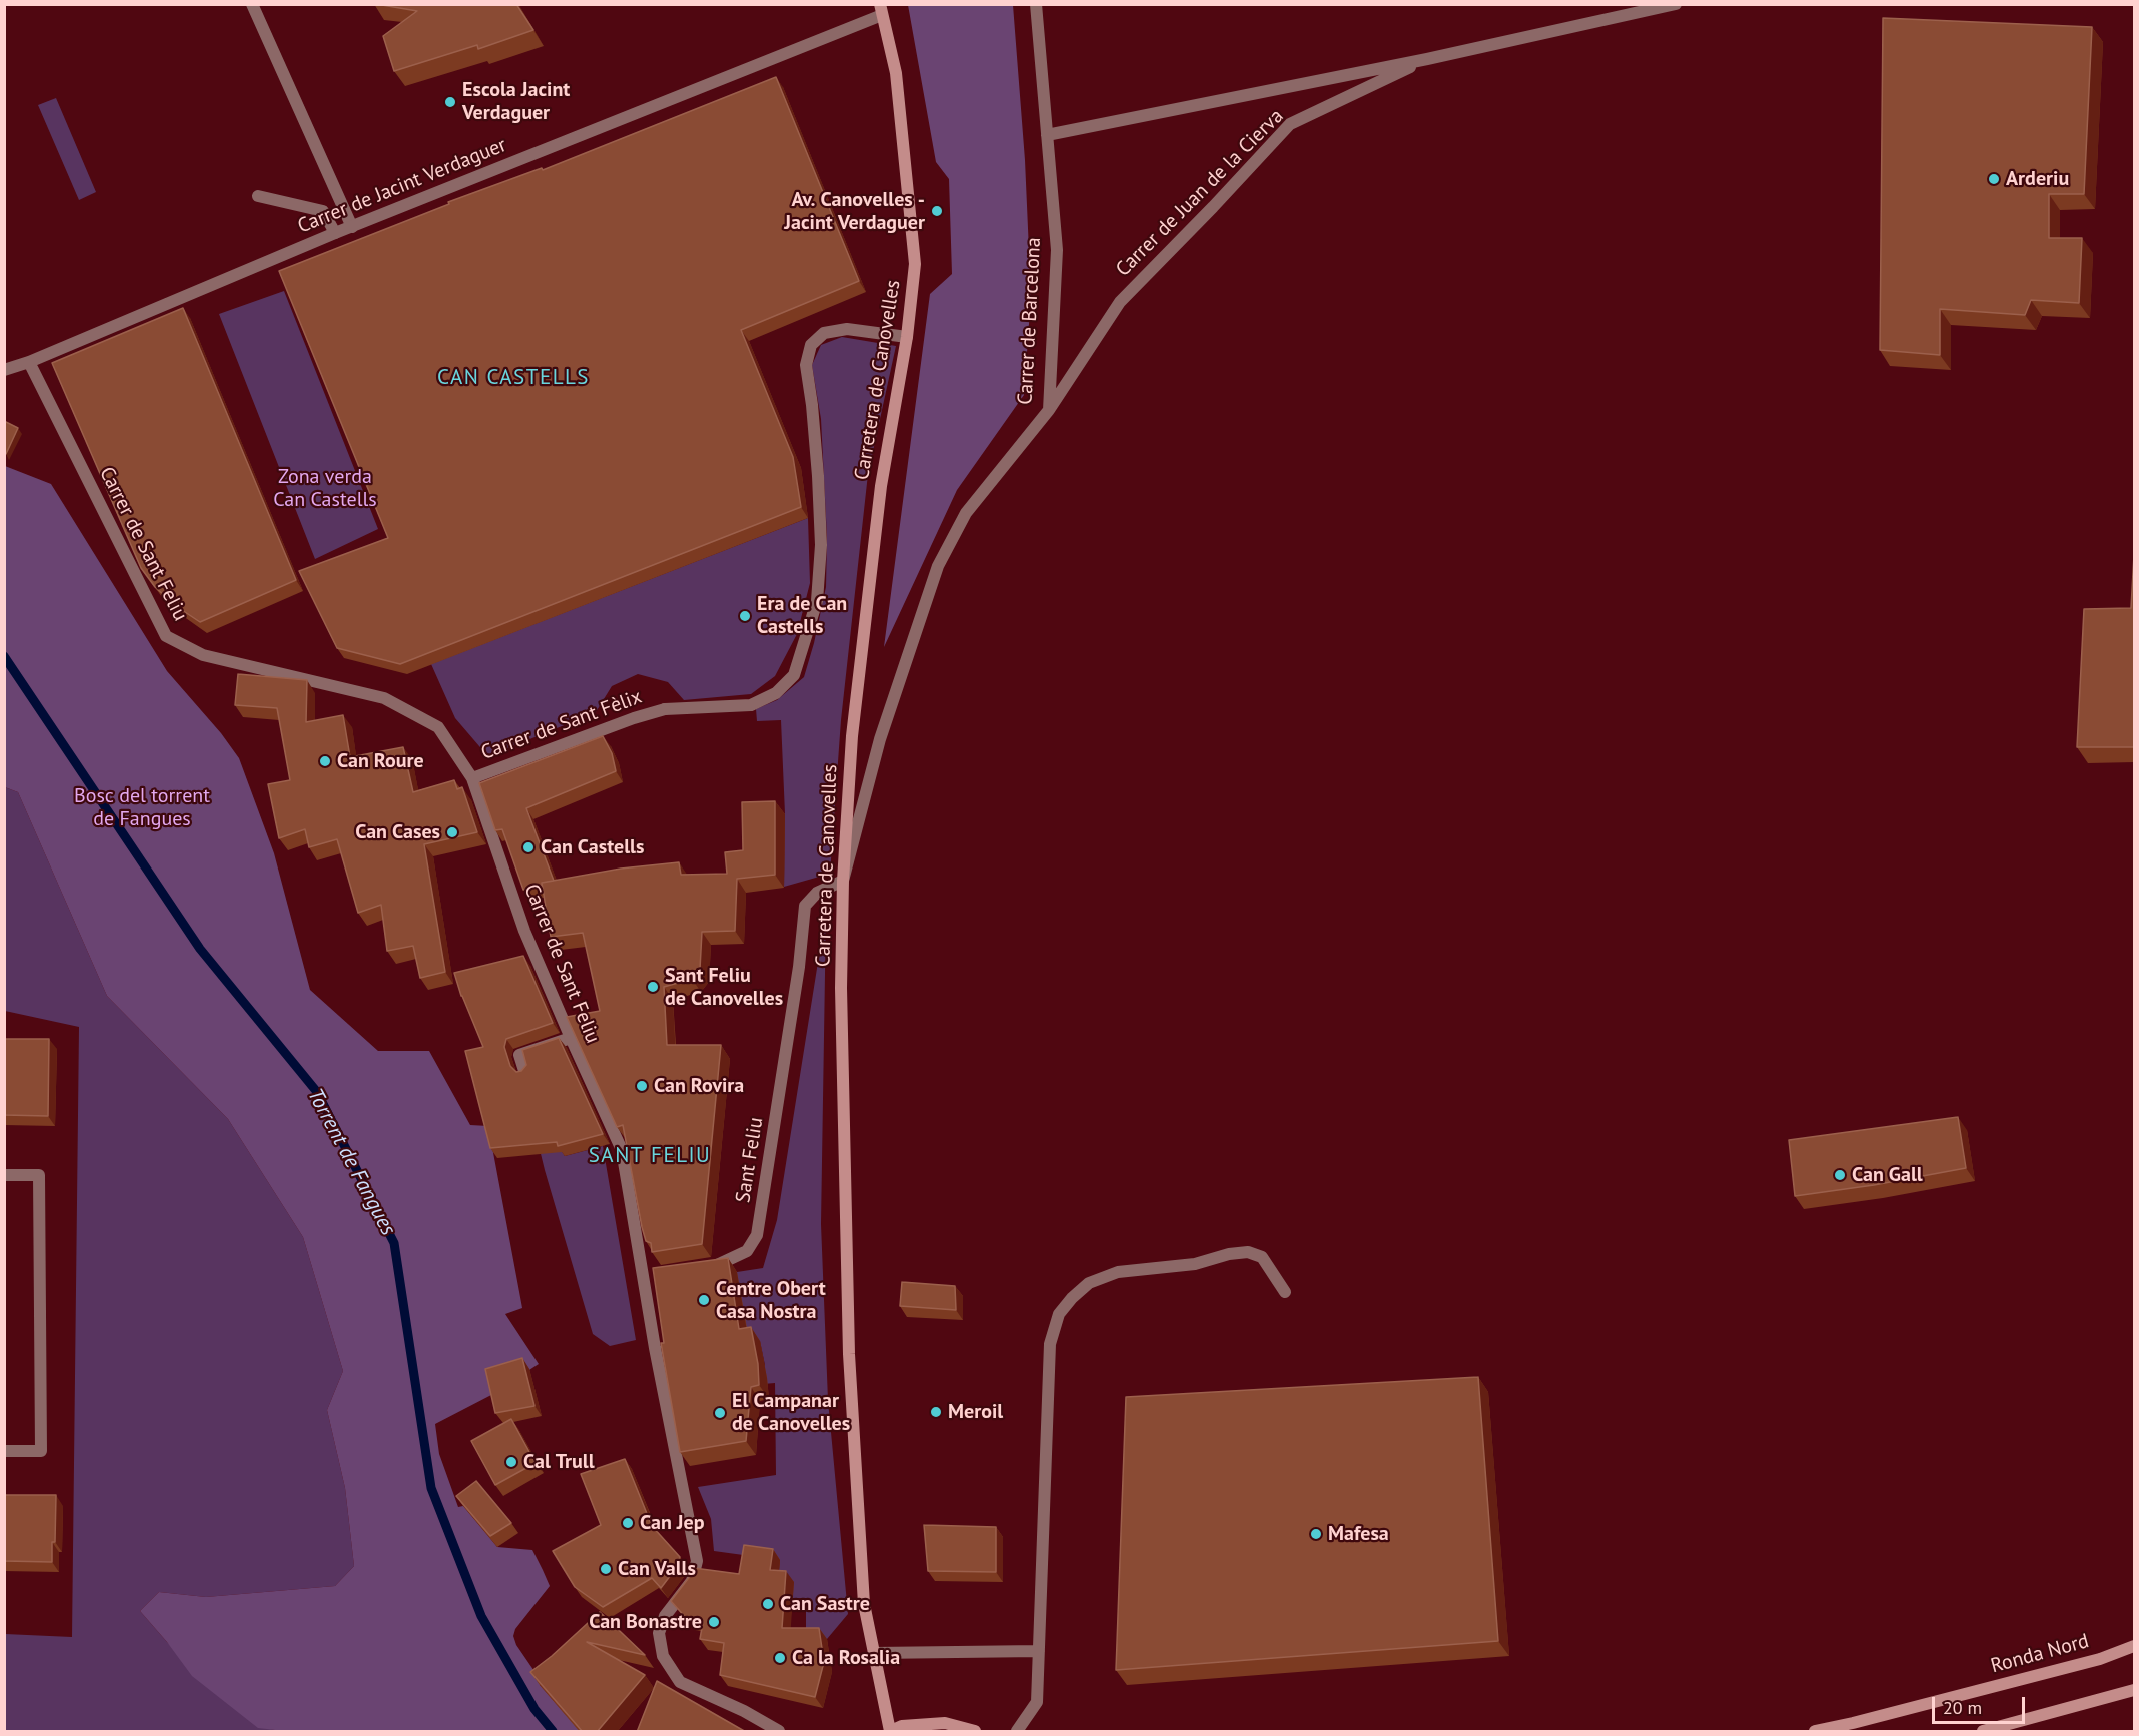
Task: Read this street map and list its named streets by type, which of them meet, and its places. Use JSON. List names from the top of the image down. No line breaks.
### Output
{"streets":{"street":["Carrer de Jacint Verdaguer","Carrer de Juan de la Cierva","Carrer de Barcelona","Carretera de Canovelles","Carrer de Sant Feliu","Carrer de Sant Fèlix","Sant Feliu","Ronda Nord"]},"crossings":[["Carrer de Jacint Verdaguer","Carretera de Canovelles"],["Carrer de Jacint Verdaguer","Carrer de Sant Feliu"],["Carrer de Juan de la Cierva","Carrer de Barcelona"],["Carrer de Barcelona","Carretera de Canovelles"],["Carrer de Barcelona","Sant Feliu"],["Carretera de Canovelles","Carrer de Sant Fèlix"],["Carretera de Canovelles","Sant Feliu"],["Carrer de Sant Feliu","Carrer de Sant Fèlix"]],"districts":["CAN CASTELLS","SANT FELIU"],"water":["Torrent de Fangues"],"parks":["Zona verda Can Castells","Bosc del torrent de Fangues"],"places":["Escola Jacint Verdaguer","Arderiu","Av. Canovelles - Jacint Verdaguer","Era de Can Castells","Can Roure","Can Cases","Can Castells","Sant Feliu de Canovelles","Can Rovira","Can Gall","Centre Obert Casa Nostra","Meroil","El Campanar de Canovelles","Cal Trull","Can Jep","Mafesa","Can Valls","Can Sastre","Can Bonastre","Ca la Rosalia"],"scale_bar":"20 m"}
